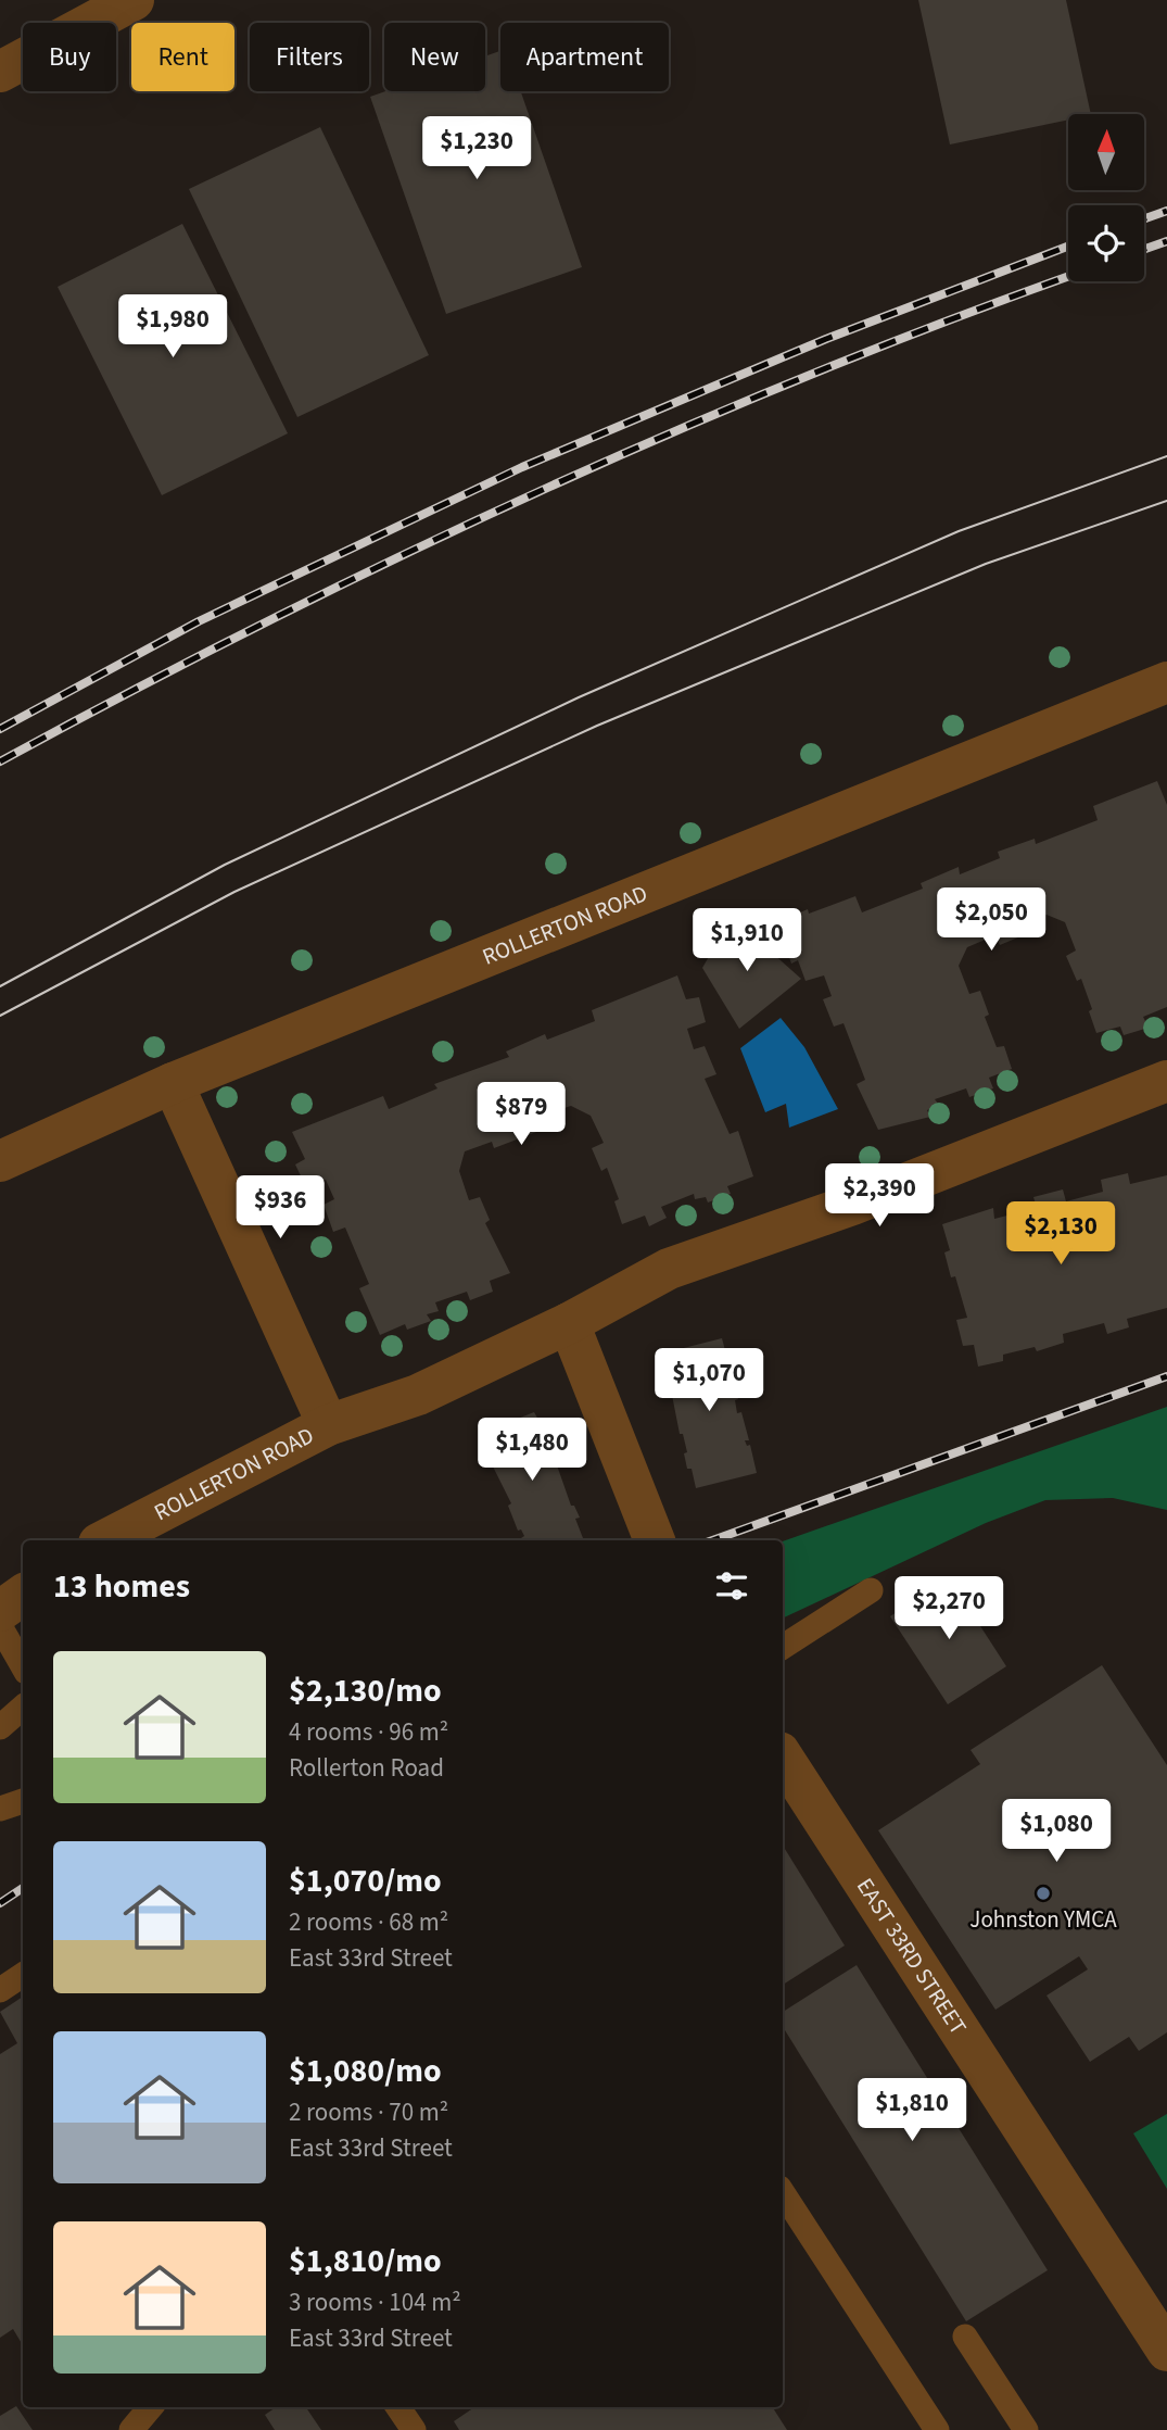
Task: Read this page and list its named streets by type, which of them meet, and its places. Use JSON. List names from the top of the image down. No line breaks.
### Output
{"streets":{"street":["ROLLERTON ROAD","EAST 33RD STREET"]},"places":["Johnston YMCA"],"north":"top","page":{"chip":["Buy","Rent","Filters","New","Apartment"],"price":["$1,230","$1,980","$2,050","$1,910","$879","$2,390","$936","$2,130","$1,070","$1,480","$2,270","$1,080","$1,810"],"heading":"13 homes","list":[{"name":"$2,130/mo","note":"4 rooms · 96 m² · Rollerton Road"},{"name":"$1,070/mo","note":"2 rooms · 68 m² · East 33rd Street"},{"name":"$1,080/mo","note":"2 rooms · 70 m² · East 33rd Street"},{"name":"$1,810/mo","note":"3 rooms · 104 m² · East 33rd Street"}]}}
